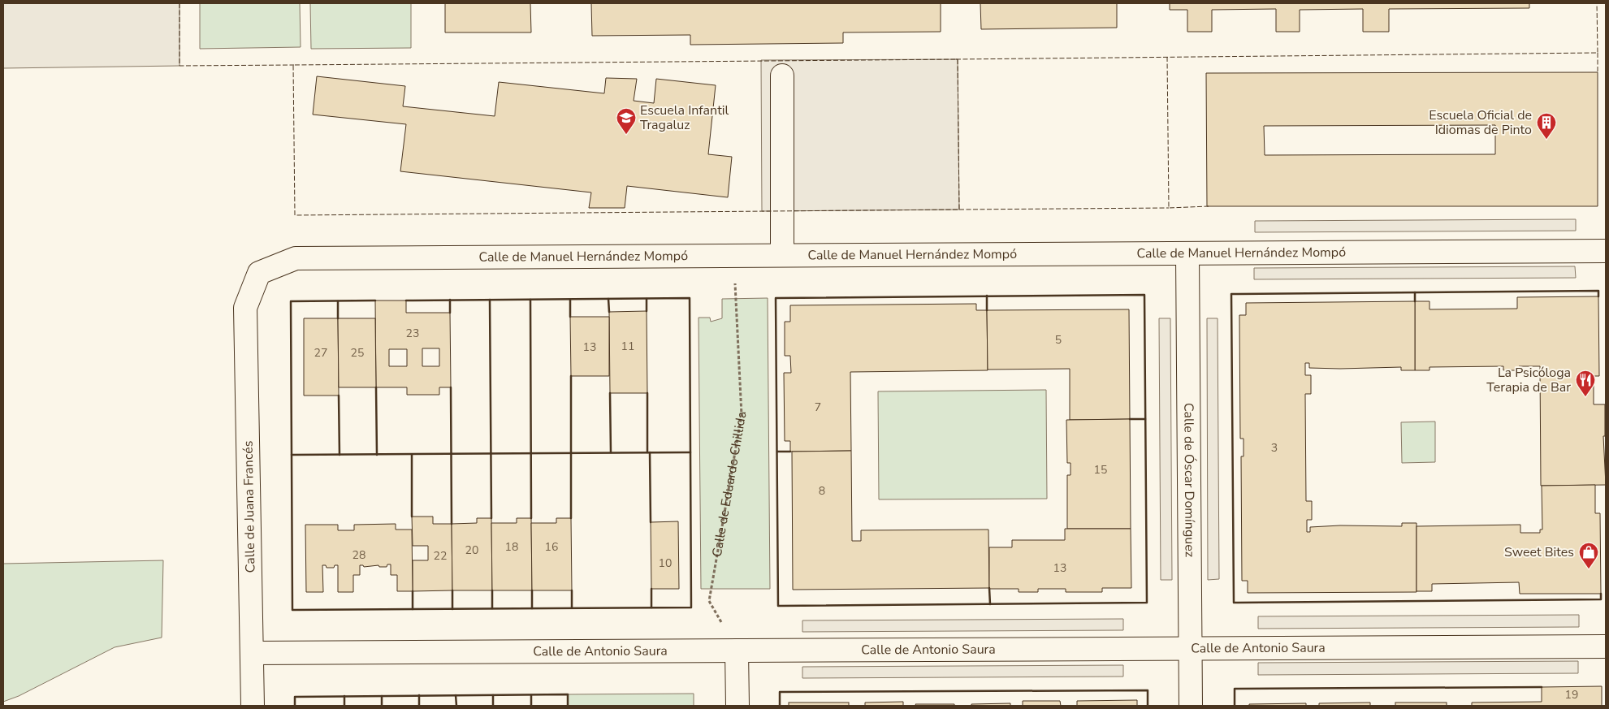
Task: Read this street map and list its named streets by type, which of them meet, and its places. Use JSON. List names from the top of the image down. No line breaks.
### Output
{"streets":{"street":["Calle de Manuel Hernández Mompó","Calle de Óscar Domínguez","Calle de Juana Francés","Calle de Antonio Saura"],"path":["Calle de Eduardo Chillida"]},"crossings":[["Calle de Manuel Hernández Mompó","Calle de Óscar Domínguez"],["Calle de Manuel Hernández Mompó","Calle de Eduardo Chillida"],["Calle de Manuel Hernández Mompó","Calle de Juana Francés"],["Calle de Óscar Domínguez","Calle de Antonio Saura"],["Calle de Eduardo Chillida","Calle de Antonio Saura"],["Calle de Juana Francés","Calle de Antonio Saura"]],"places":{"school or university":["Escuela Infantil Tragaluz"],"building":["Escuela Oficial de Idiomas de Pinto"],"restaurant":["La Psicóloga Terapia de Bar"],"shop":["Sweet Bites"]},"house_numbers":["23","5","11","13","27","25","7","3","15","8","18","16","20","28","22","10","13","19"]}
